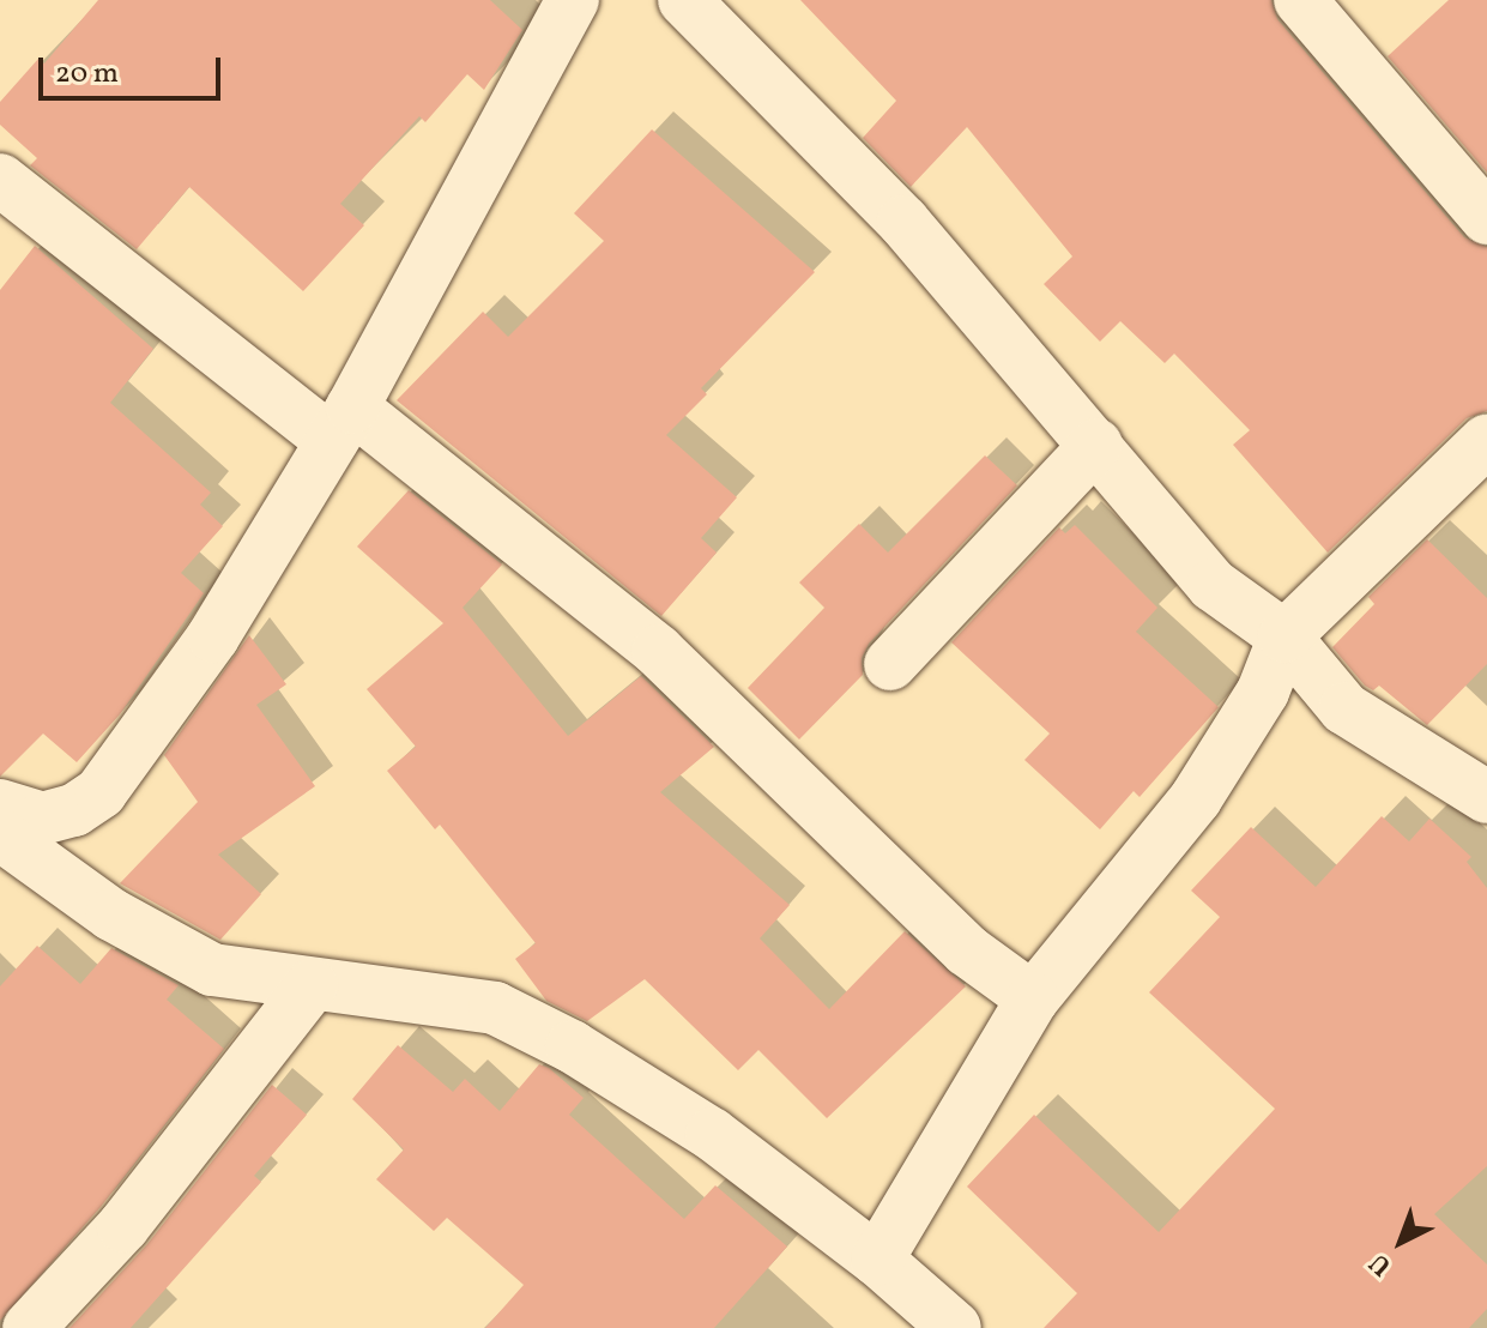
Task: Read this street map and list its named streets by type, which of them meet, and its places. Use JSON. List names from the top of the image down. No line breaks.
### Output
{"scale_bar":"20 m","north":"bottom left"}
